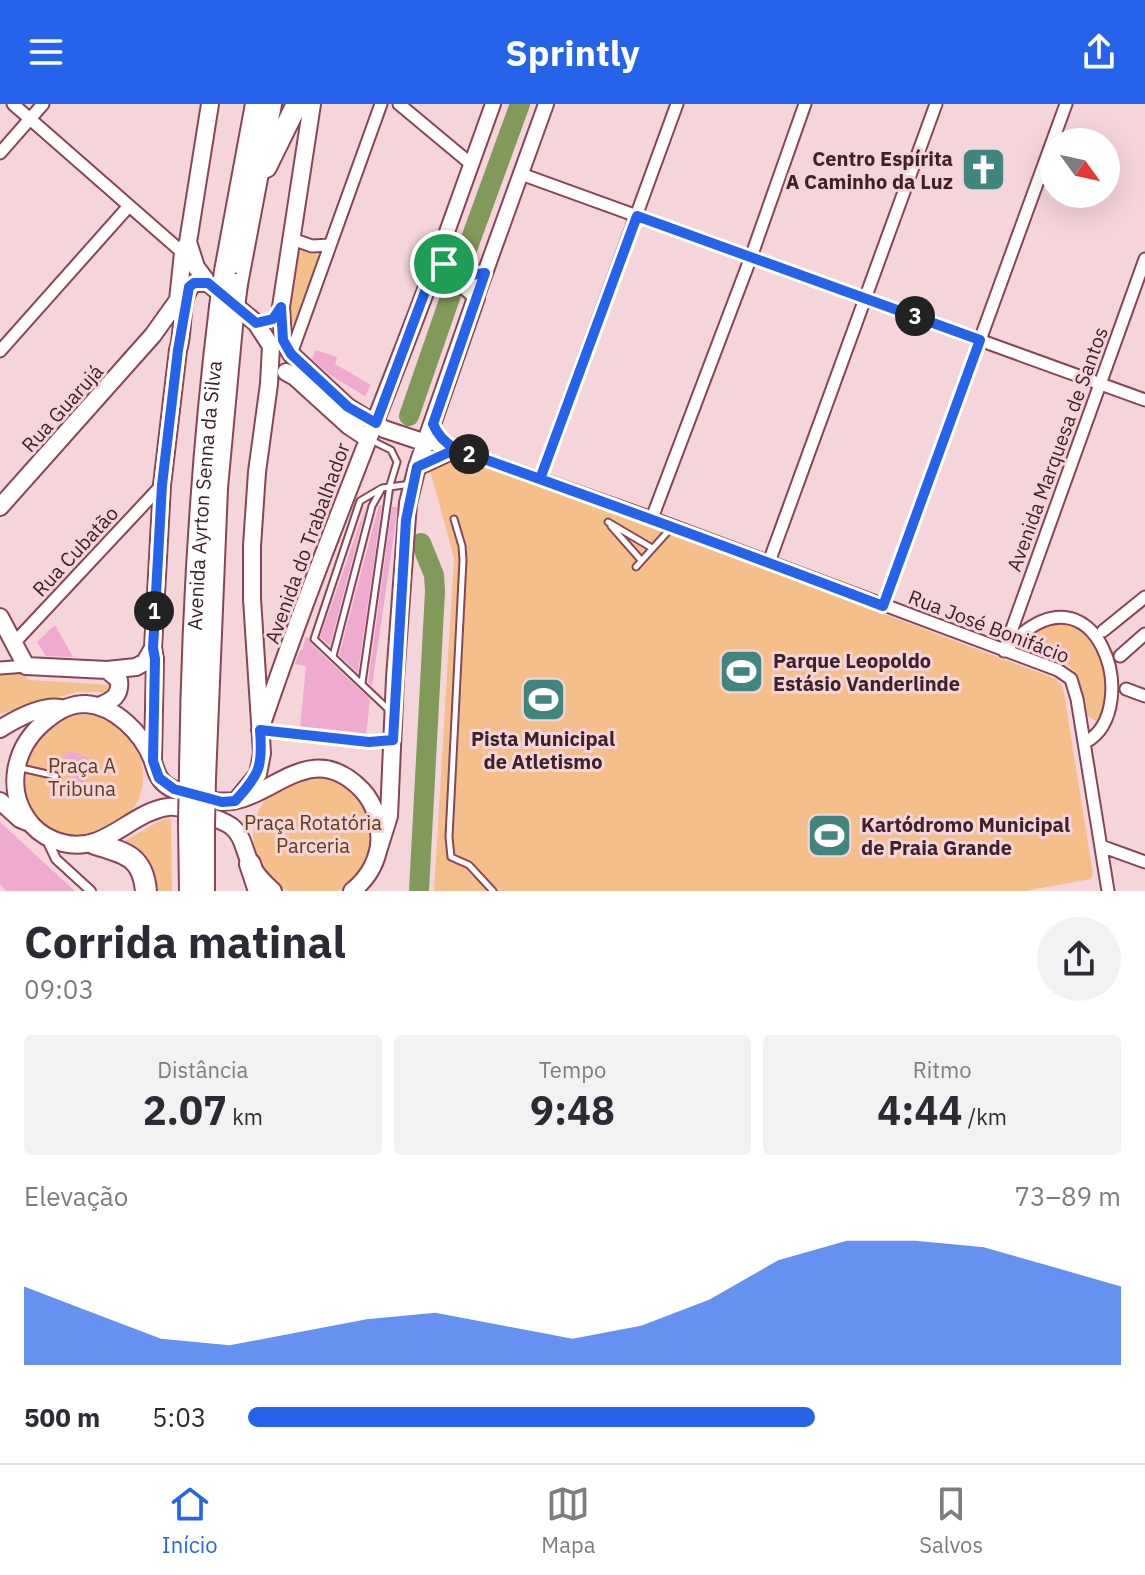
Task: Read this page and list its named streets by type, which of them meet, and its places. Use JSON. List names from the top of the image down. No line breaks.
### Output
{"streets":{"highway":["Avenida Ayrton Senna da Silva"],"main road":["Rua Guarujá","Avenida do Trabalhador"],"street":["Avenida Marquesa de Santos","Rua Cubatão","Rua José Bonifácio"]},"crossings":[["Avenida Marquesa de Santos","Rua José Bonifácio"]],"parks":["Praça A Tribuna","Praça Rotatória Parceria"],"places":{"church":["Centro Espírita A Caminho da Luz"],"sports":["Parque Leopoldo Estásio Vanderlinde","Pista Municipal de Atletismo","Kartódromo Municipal de Praia Grande"]},"north":"bottom right","page":{"header":"Sprintly","pins":["3","2","1"],"heading":["Corrida matinal","09:03"],"stats":[["Distância","2.07 km"],["Tempo","9:48"],["Ritmo","4:44 /km"]],"chart":["Elevação","73–89 m"],"list":[{"name":"500 m","note":"5:03"}],"tabs":["Início","Mapa","Salvos"]}}
